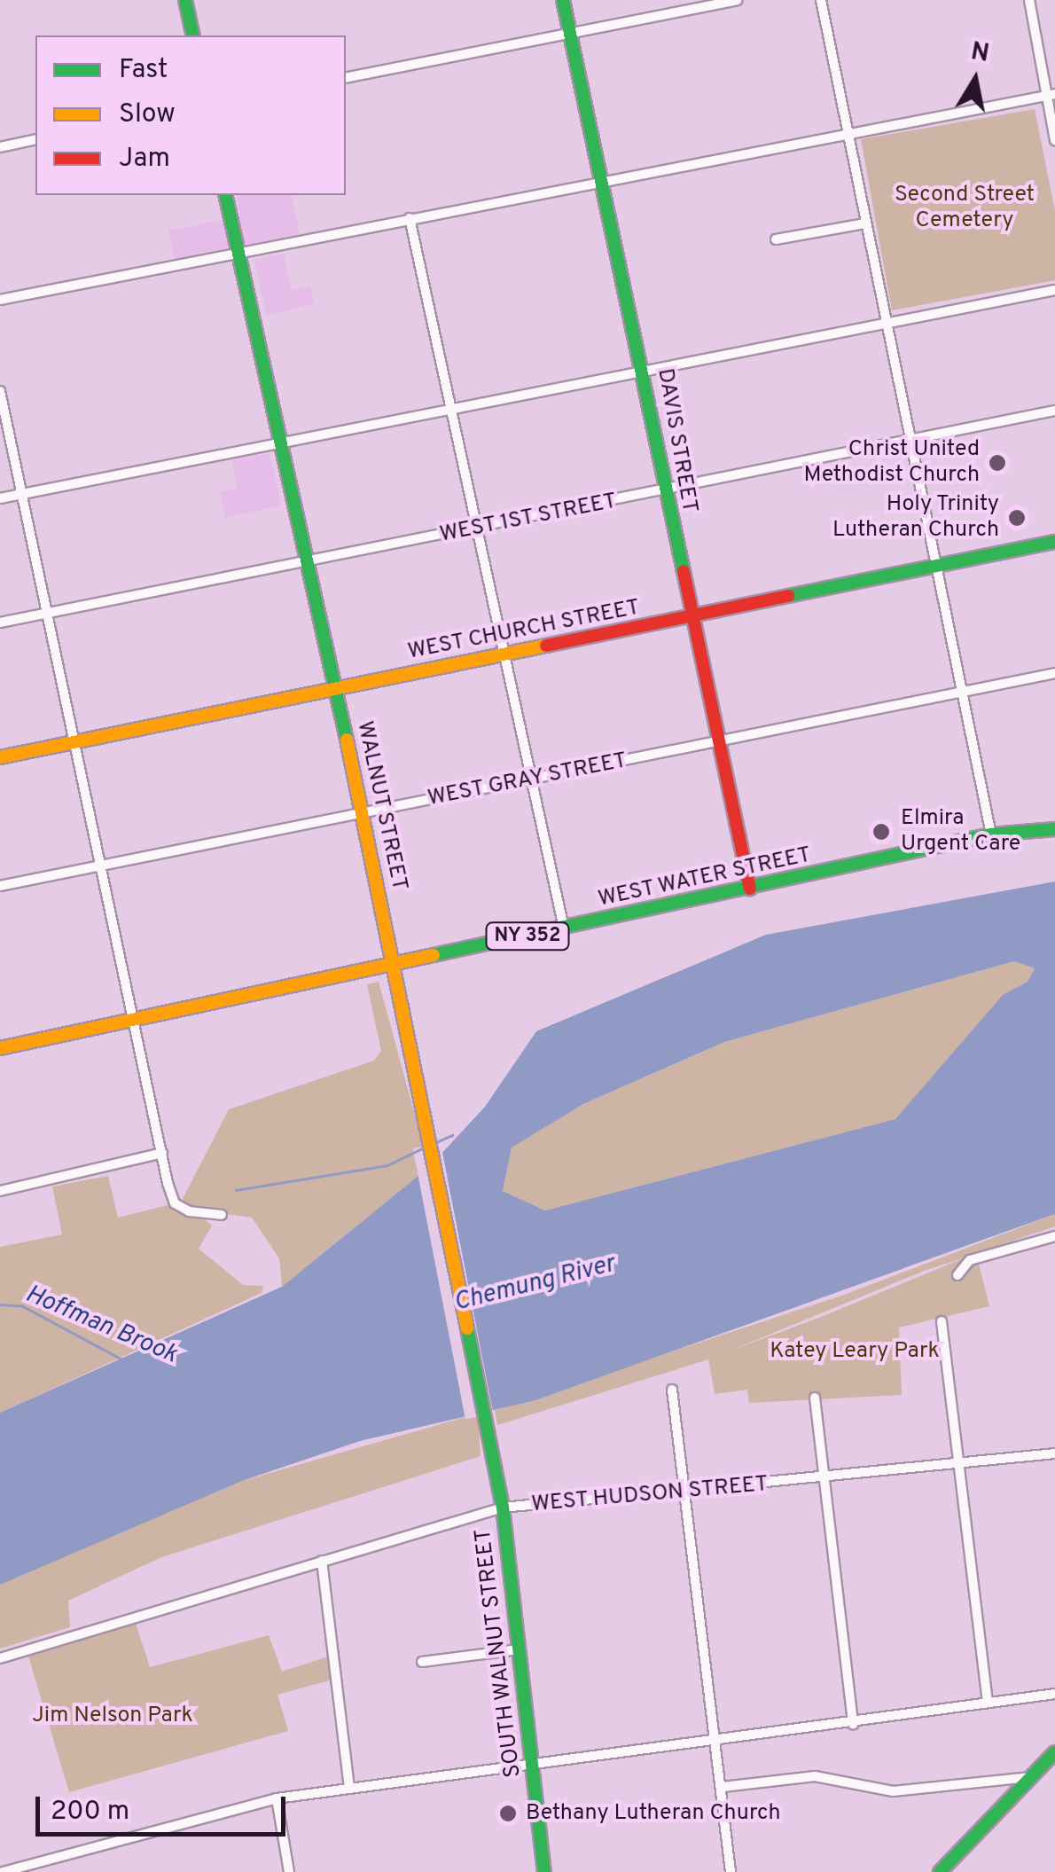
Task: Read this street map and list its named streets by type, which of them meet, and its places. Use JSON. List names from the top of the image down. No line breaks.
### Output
{"streets":{"street":["DAVIS STREET","WEST 1ST STREET","WEST CHURCH STREET","WEST GRAY STREET","WALNUT STREET","WEST WATER STREET","NY 352","WEST HUDSON STREET","SOUTH WALNUT STREET"]},"crossings":[["DAVIS STREET","WEST 1ST STREET"],["DAVIS STREET","WEST CHURCH STREET"],["DAVIS STREET","WEST GRAY STREET"],["DAVIS STREET","WEST WATER STREET"],["WEST 1ST STREET","WALNUT STREET"],["WEST CHURCH STREET","WALNUT STREET"],["WEST GRAY STREET","WALNUT STREET"],["WALNUT STREET","WEST WATER STREET"],["WALNUT STREET","SOUTH WALNUT STREET"],["WEST HUDSON STREET","SOUTH WALNUT STREET"]],"water":["Chemung River","Hoffman Brook"],"parks":["Second Street Cemetery","Katey Leary Park","Jim Nelson Park"],"places":["Christ United Methodist Church","Holy Trinity Lutheran Church","Elmira Urgent Care","Bethany Lutheran Church"],"legend":["Fast","Slow","Jam"],"scale_bar":"200 m","north":"top"}
